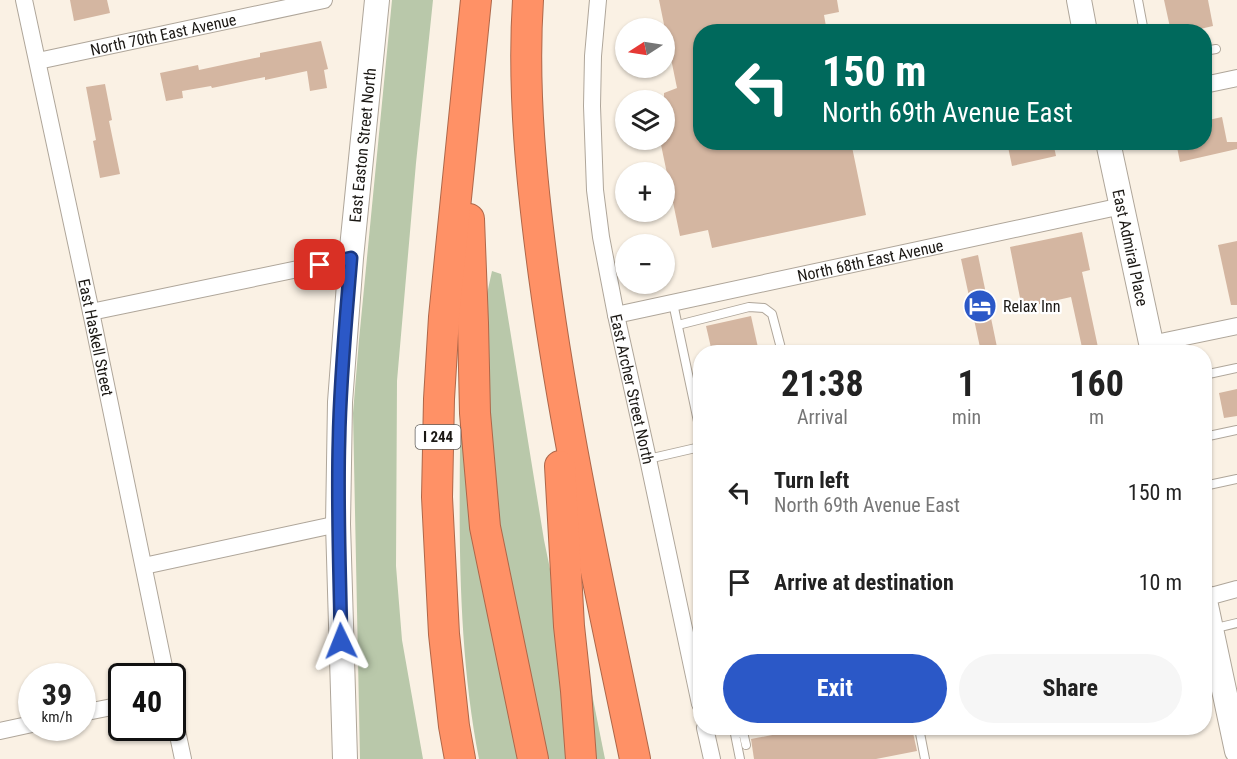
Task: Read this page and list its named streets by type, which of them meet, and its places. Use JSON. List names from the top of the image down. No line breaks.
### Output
{"streets":{"highway":["I 244"],"street":["North 70th East Avenue","East Easton Street North","East Admiral Place","North 68th East Avenue","East Haskell Street","East Archer Street North"]},"crossings":[["North 70th East Avenue","East Haskell Street"],["East Admiral Place","North 68th East Avenue"],["North 68th East Avenue","East Archer Street North"]],"places":{"hotel":["Relax Inn"]},"north":"left","page":{"map_buttons":["+","−"],"turn":["150 m","North 69th Avenue East"],"eta":["21:38","Arrival","1","min","160","m"],"list":[{"name":"Turn left","note":"North 69th Avenue East","value":"150 m"},{"name":"Arrive at destination","value":"10 m"}],"buttons":["Exit","Share"],"speed":"39 km/h","limit":"40"}}
